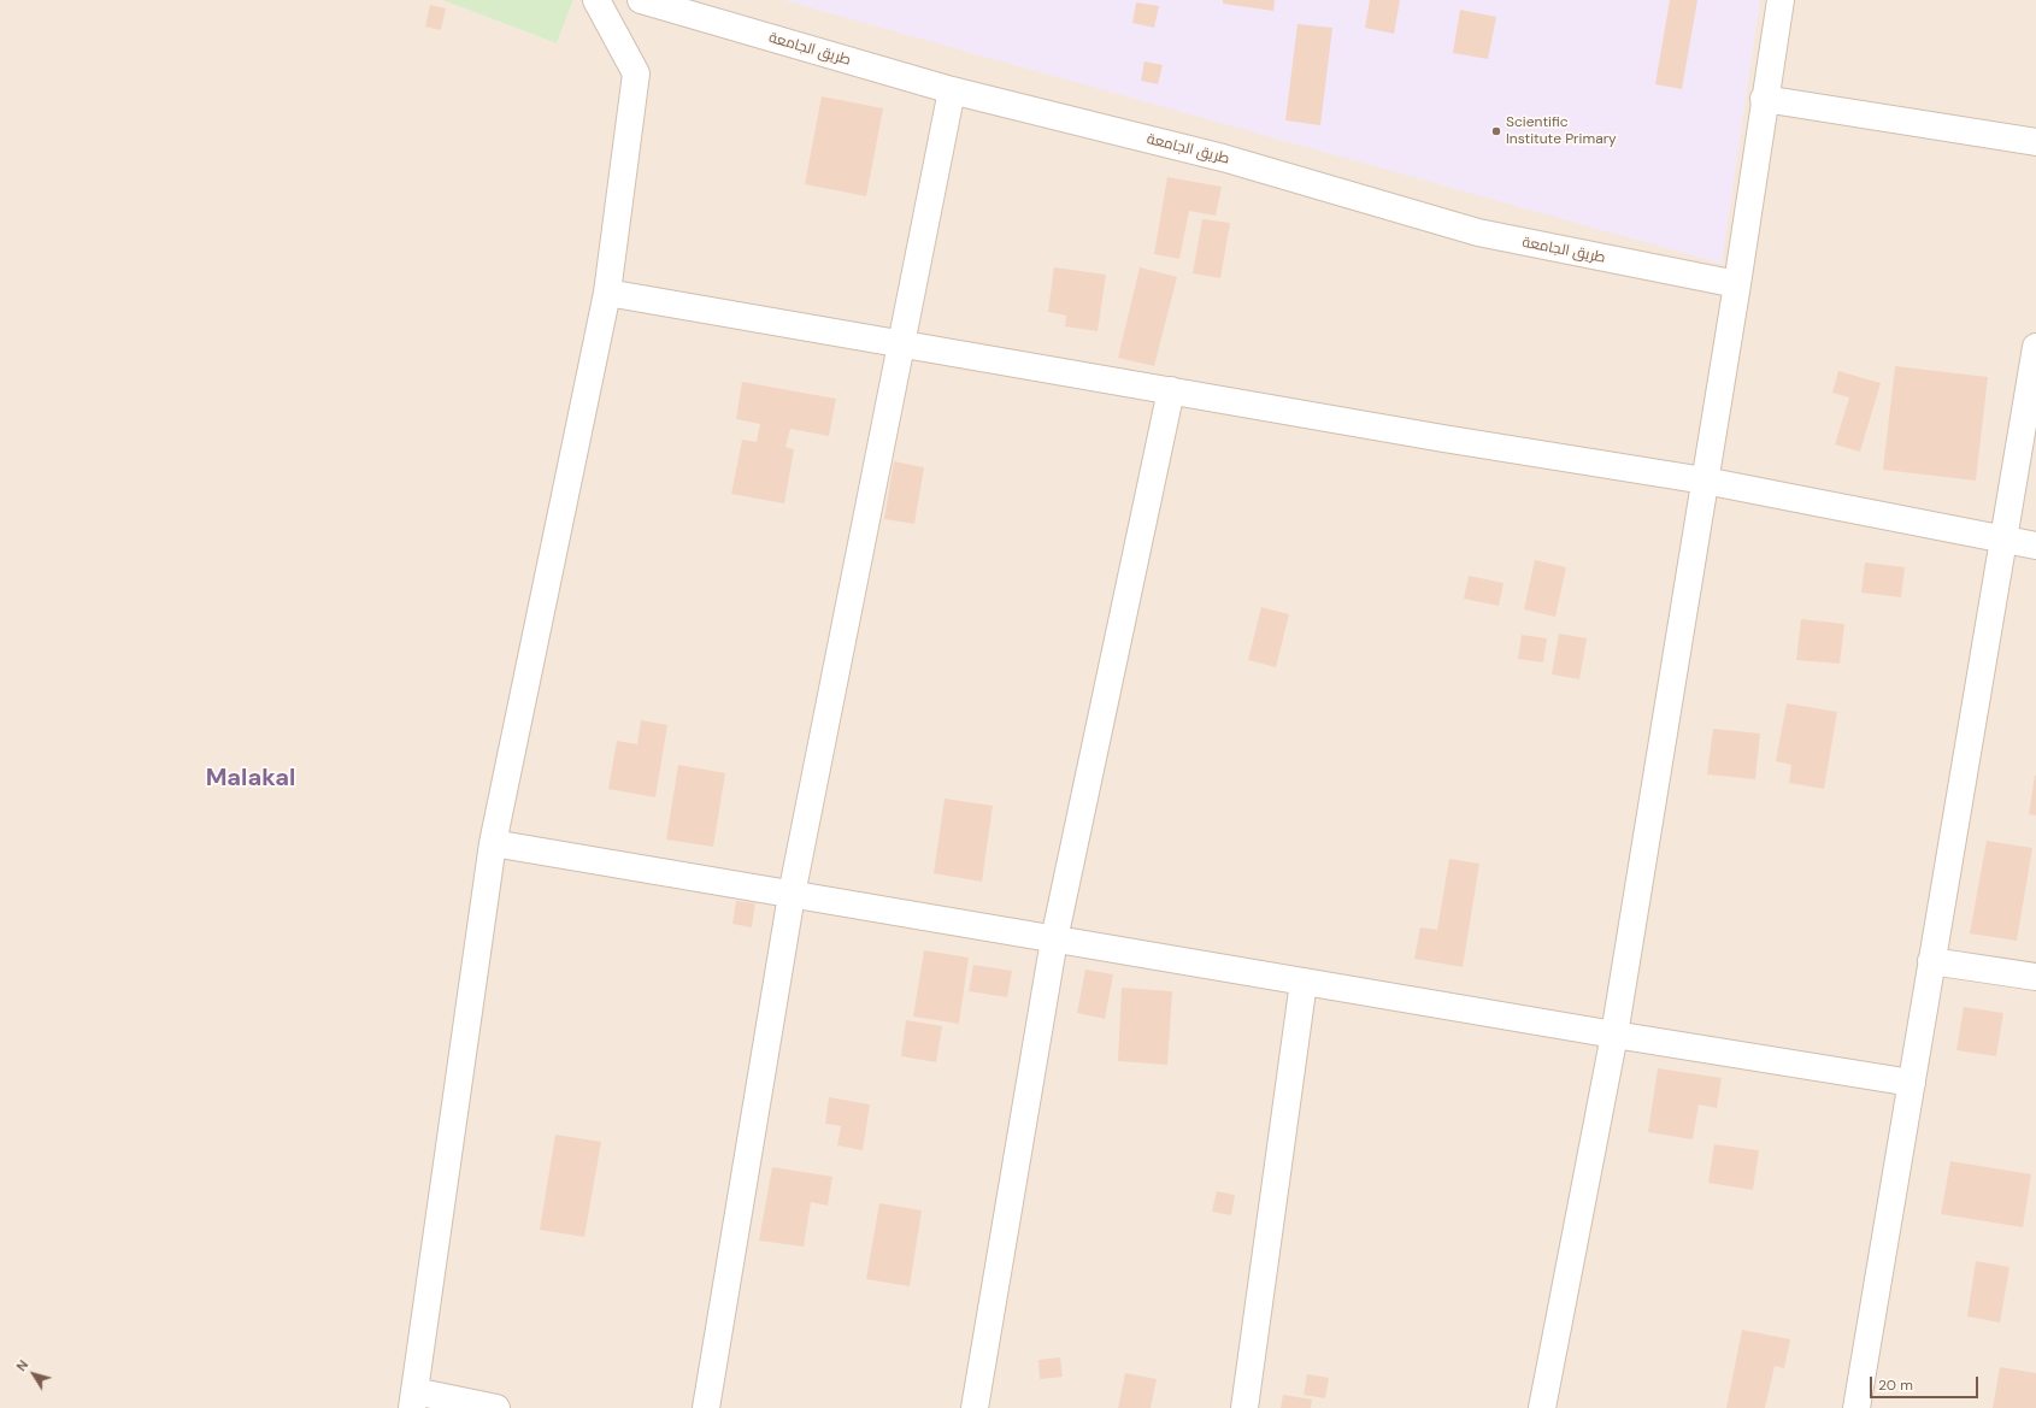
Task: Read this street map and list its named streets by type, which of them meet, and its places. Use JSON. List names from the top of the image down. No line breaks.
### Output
{"streets":{"street":["طريق الجامعة"]},"districts":["Malakal"],"places":["Scientific Institute Primary"],"scale_bar":"20 m","north":"top left"}
